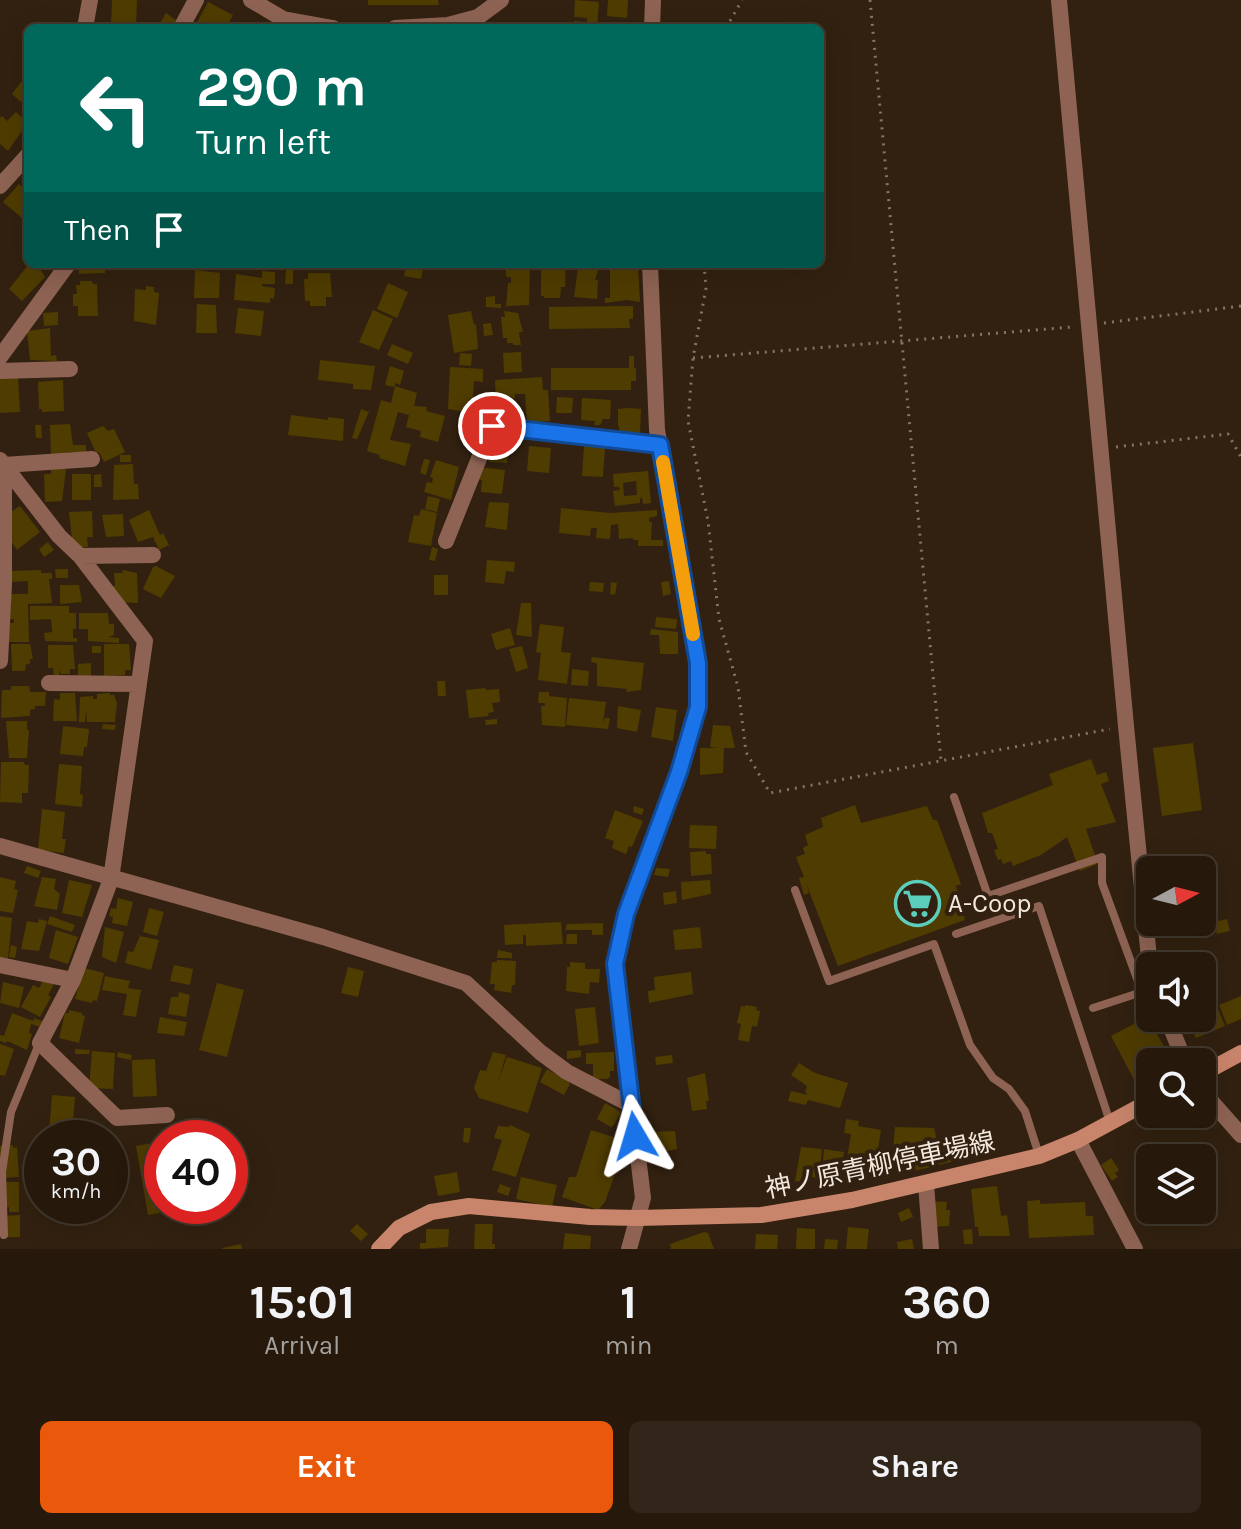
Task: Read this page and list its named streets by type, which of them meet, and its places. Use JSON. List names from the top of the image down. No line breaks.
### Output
{"streets":{"main road":["神ノ原青柳停車場線"]},"places":{"supermarket":["A-Coop"]},"north":"right","page":{"turn":["290 m","Turn left"],"then":"Then","speed":"30 km/h","limit":"40","eta":["15:01","Arrival","1","min","360","m"],"buttons":["Exit","Share"]}}
